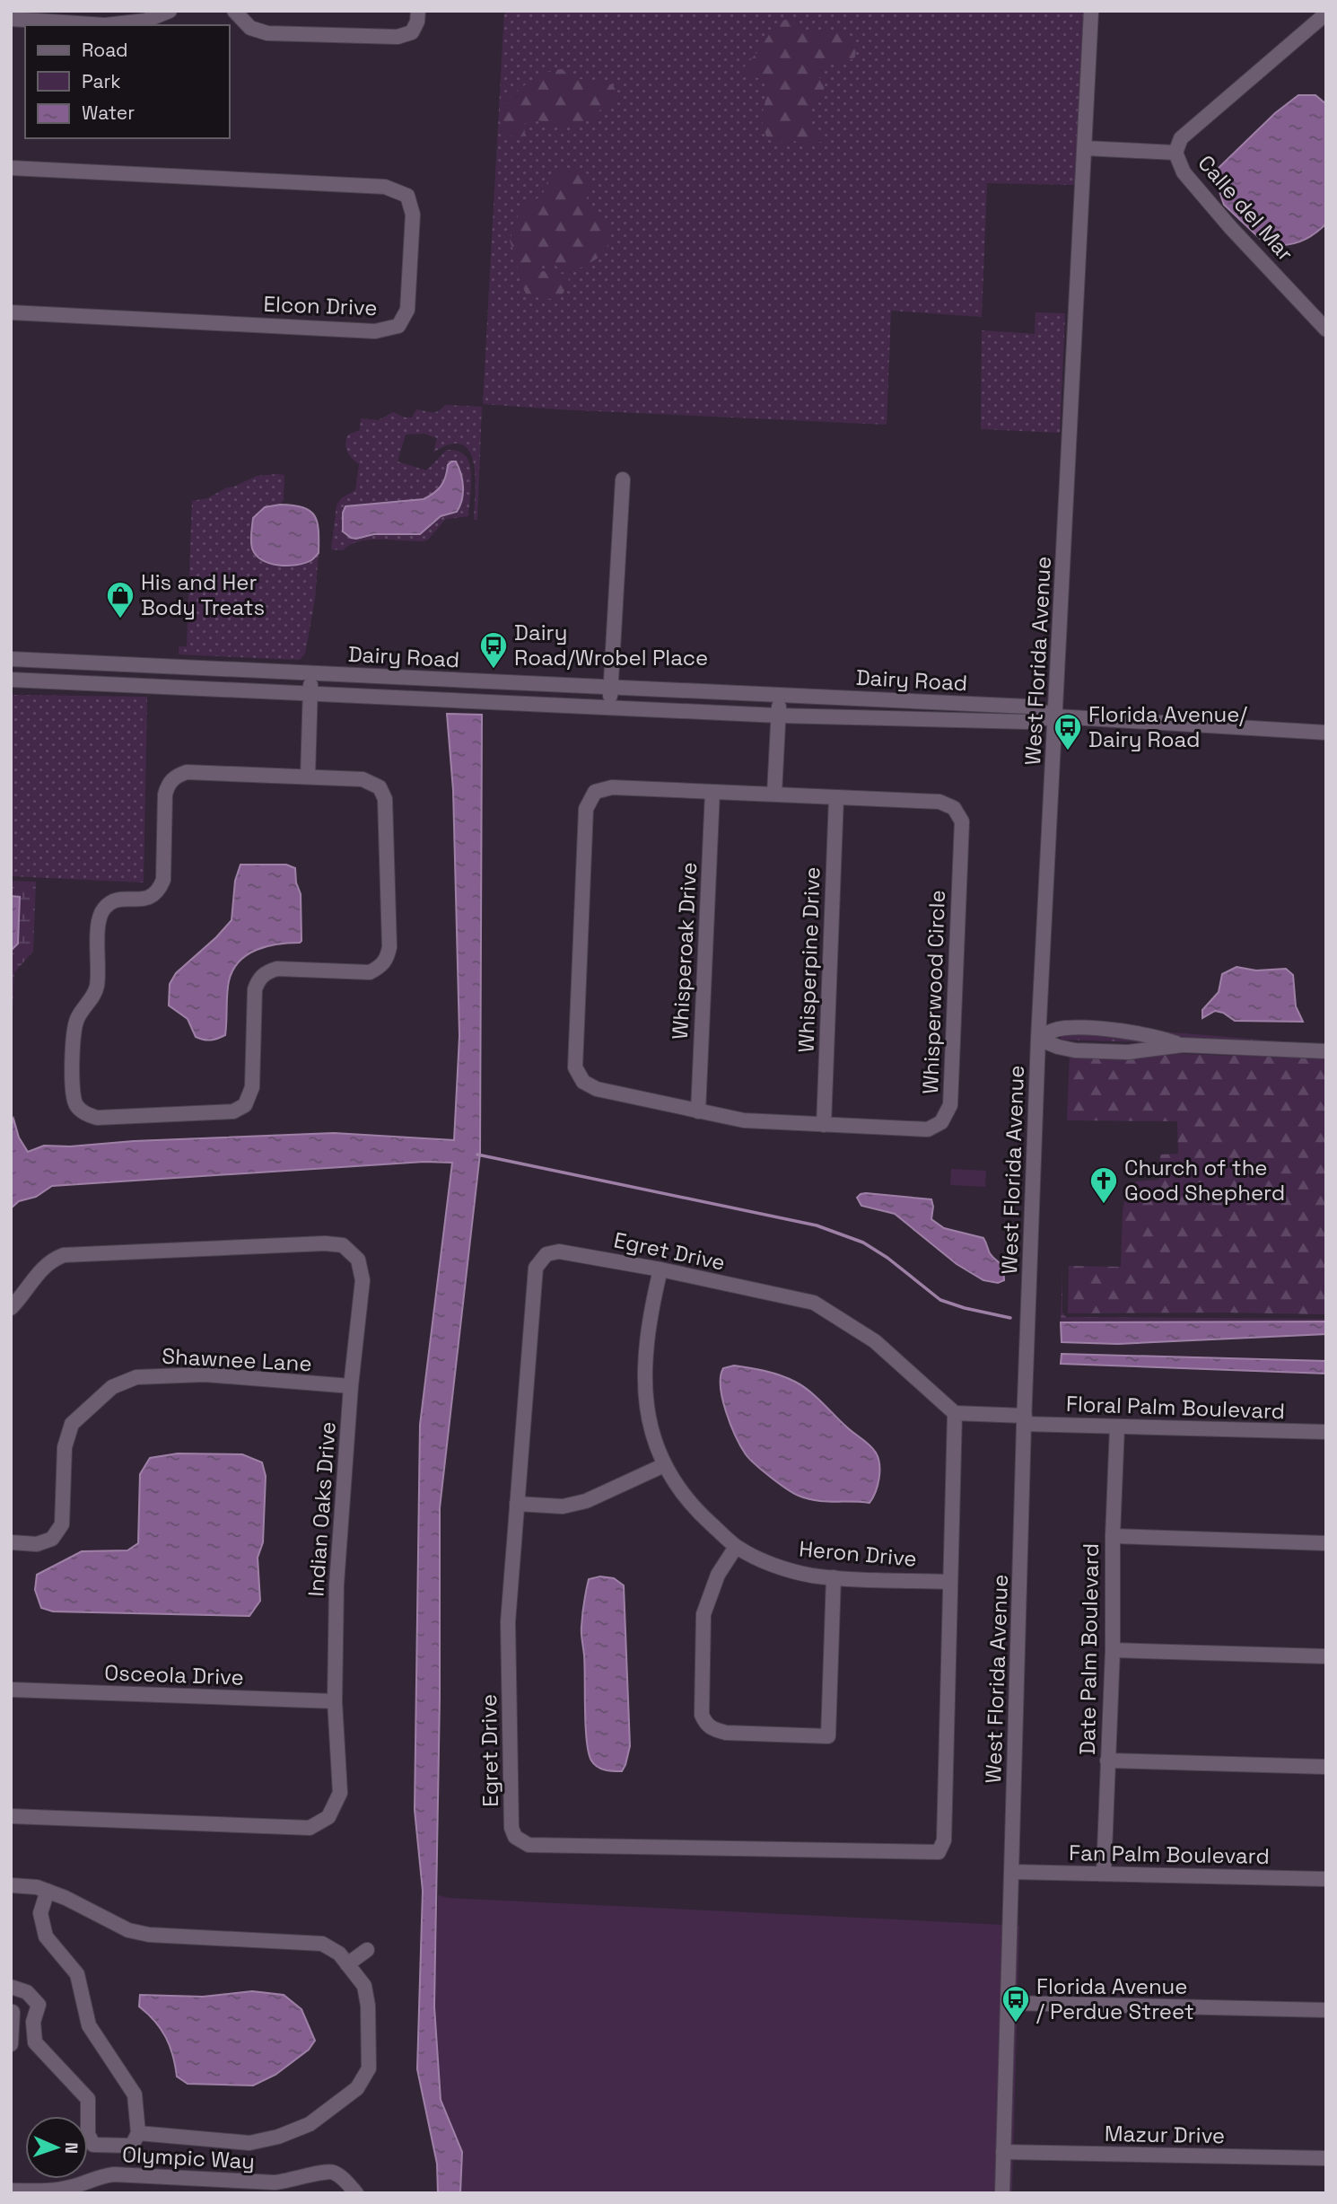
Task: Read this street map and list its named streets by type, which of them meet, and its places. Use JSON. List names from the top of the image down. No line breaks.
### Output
{"streets":{"street":["Calle del Mar","Elcon Drive","Dairy Road","West Florida Avenue","Whisperoak Drive","Whisperpine Drive","Whisperwood Circle","Egret Drive","Shawnee Lane","Floral Palm Boulevard","Indian Oaks Drive","Heron Drive","Date Palm Boulevard","Osceola Drive","Fan Palm Boulevard","Mazur Drive","Olympic Way"]},"crossings":[["Dairy Road","West Florida Avenue"],["West Florida Avenue","Floral Palm Boulevard"],["West Florida Avenue","Fan Palm Boulevard"],["West Florida Avenue","Mazur Drive"],["Whisperoak Drive","Whisperwood Circle"],["Whisperpine Drive","Whisperwood Circle"],["Egret Drive","Heron Drive"],["Shawnee Lane","Indian Oaks Drive"],["Floral Palm Boulevard","Date Palm Boulevard"],["Indian Oaks Drive","Osceola Drive"],["Date Palm Boulevard","Fan Palm Boulevard"]],"places":{"shop":["His and Her Body Treats"],"bus stop":["Dairy Road/Wrobel Place","Florida Avenue/ Dairy Road","Florida Avenue / Perdue Street"],"church":["Church of the Good Shepherd"]},"legend":["Road","Park","Water"],"north":"right"}
